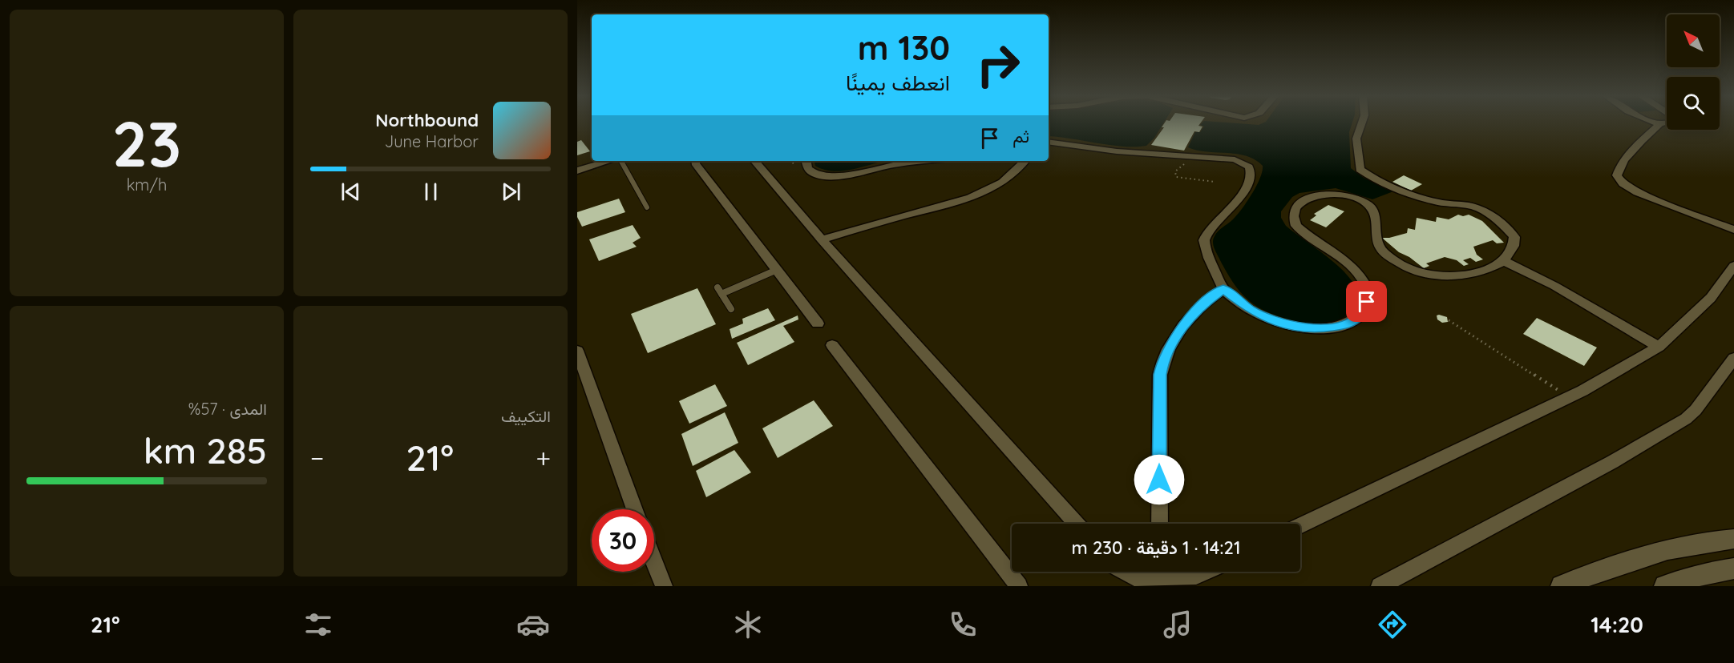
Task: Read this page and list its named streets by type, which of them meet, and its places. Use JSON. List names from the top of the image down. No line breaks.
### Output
{"north":"top left","page":{"tile":[["23","km/h"],"التكييف",["المدى · 57%","285 km"]],"turn":["130 m","انعطف يمينًا"],"song":["Northbound","June Harbor"],"then":"ثم","heat":["−","21°","+"],"limit":"30","trip":"14:21 · 1 دقيقة · 230 m","tabs":["14:20","21°"]}}
